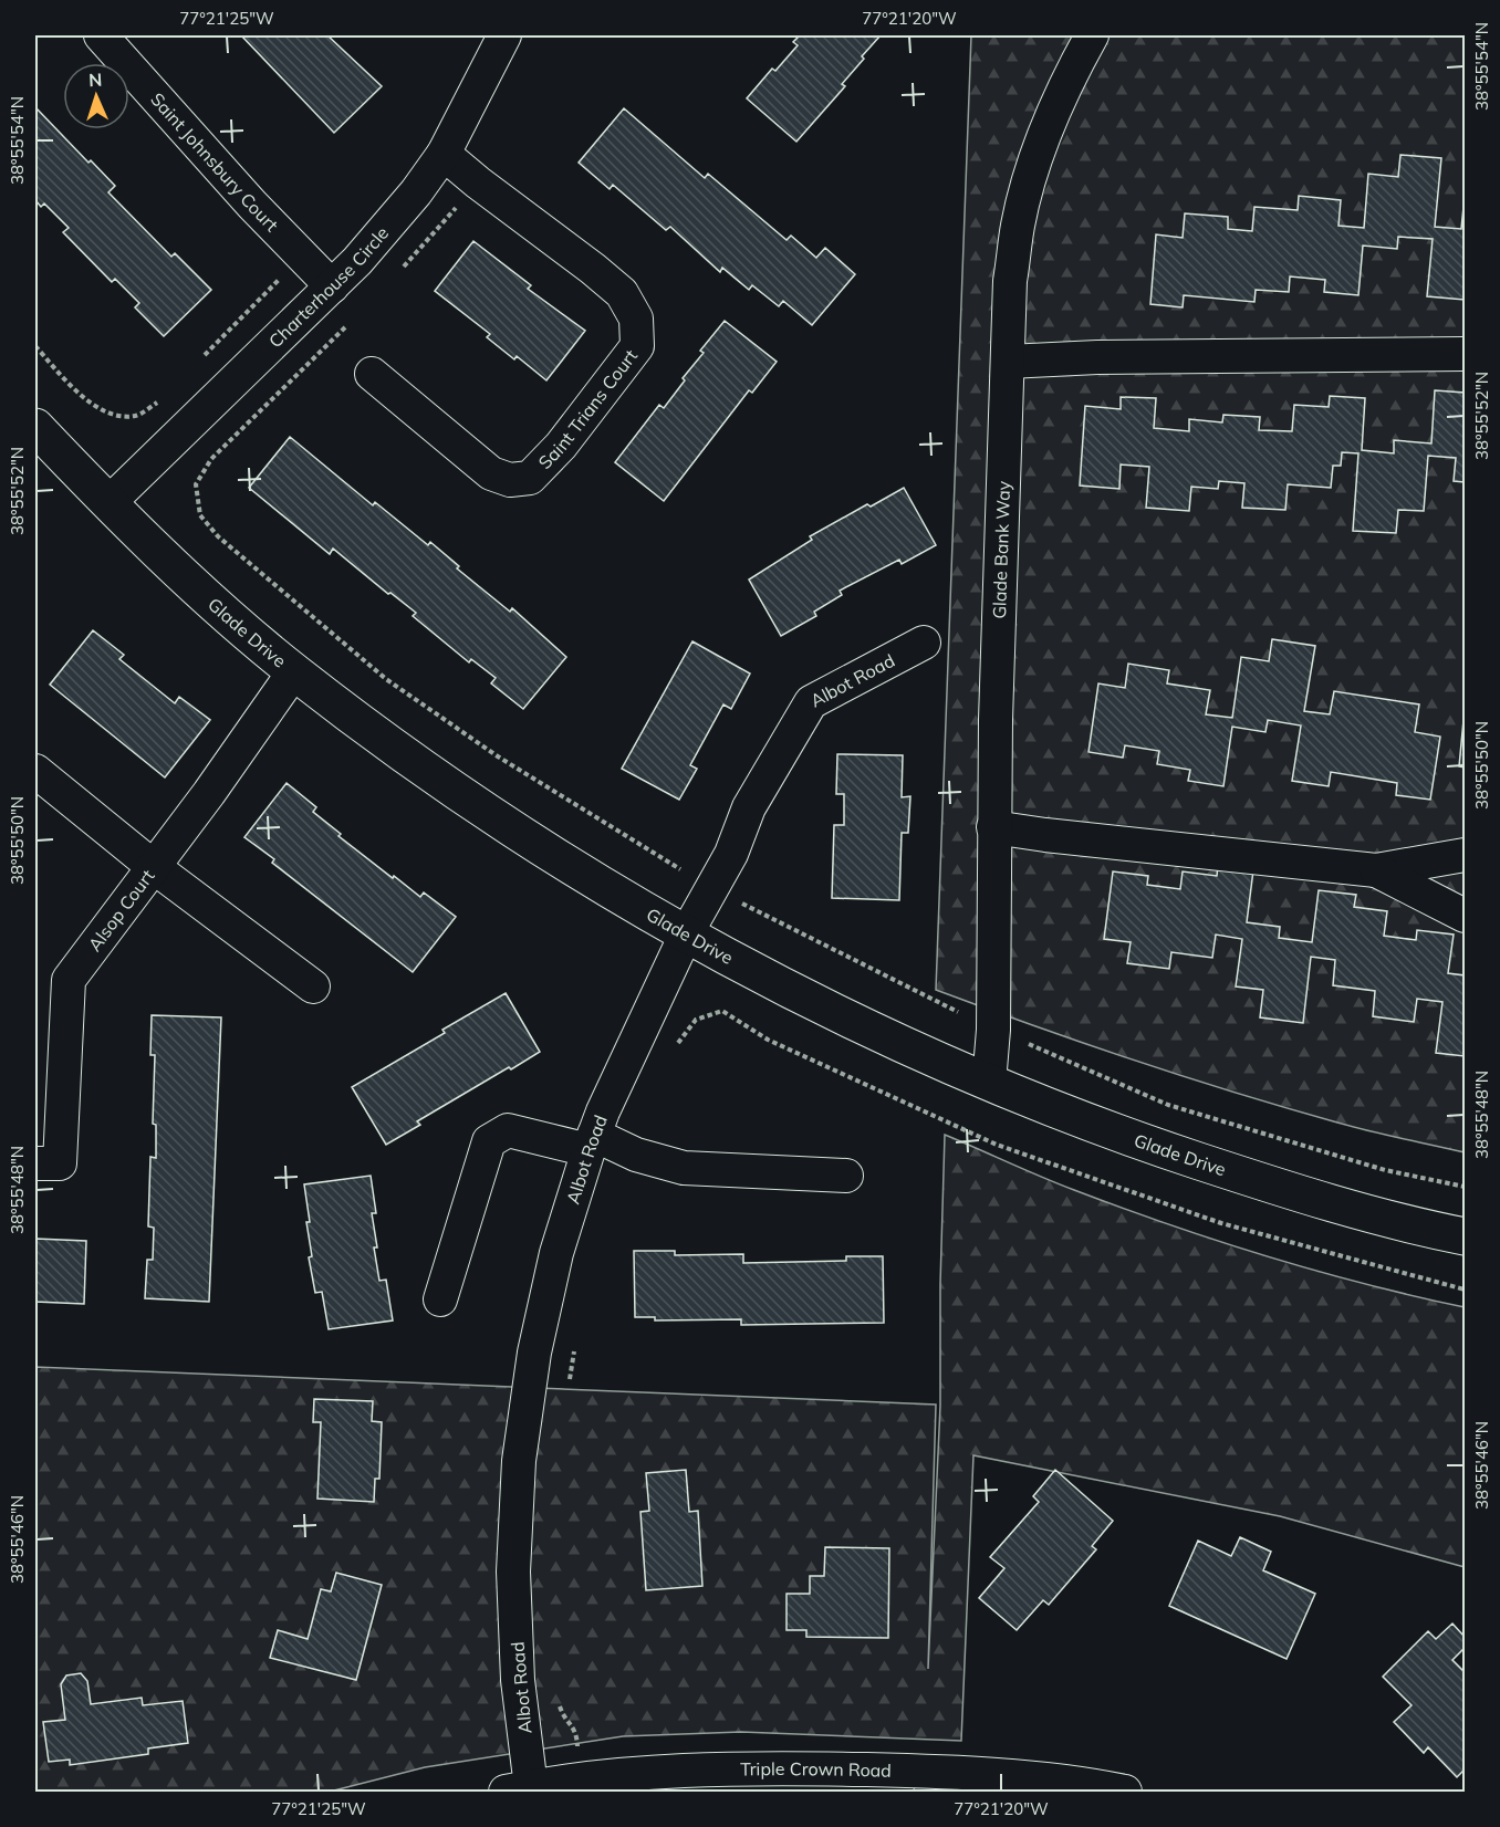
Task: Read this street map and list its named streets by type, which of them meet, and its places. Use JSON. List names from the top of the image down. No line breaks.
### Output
{"streets":{"street":["Saint Johnsbury Court","Charterhouse Circle","Saint Trians Court","Glade Bank Way","Glade Drive","Albot Road","Alsop Court","Triple Crown Road"]},"crossings":[["Saint Johnsbury Court","Charterhouse Circle"],["Charterhouse Circle","Saint Trians Court"],["Charterhouse Circle","Glade Drive"],["Glade Bank Way","Glade Drive"],["Glade Drive","Albot Road"],["Glade Drive","Alsop Court"],["Albot Road","Triple Crown Road"]],"north":"top","coordinates":["77°21'25\"W","77°21'20\"W","38°55'54\"N","38°55'52\"N","38°55'50\"N","38°55'48\"N","38°55'46\"N"]}
